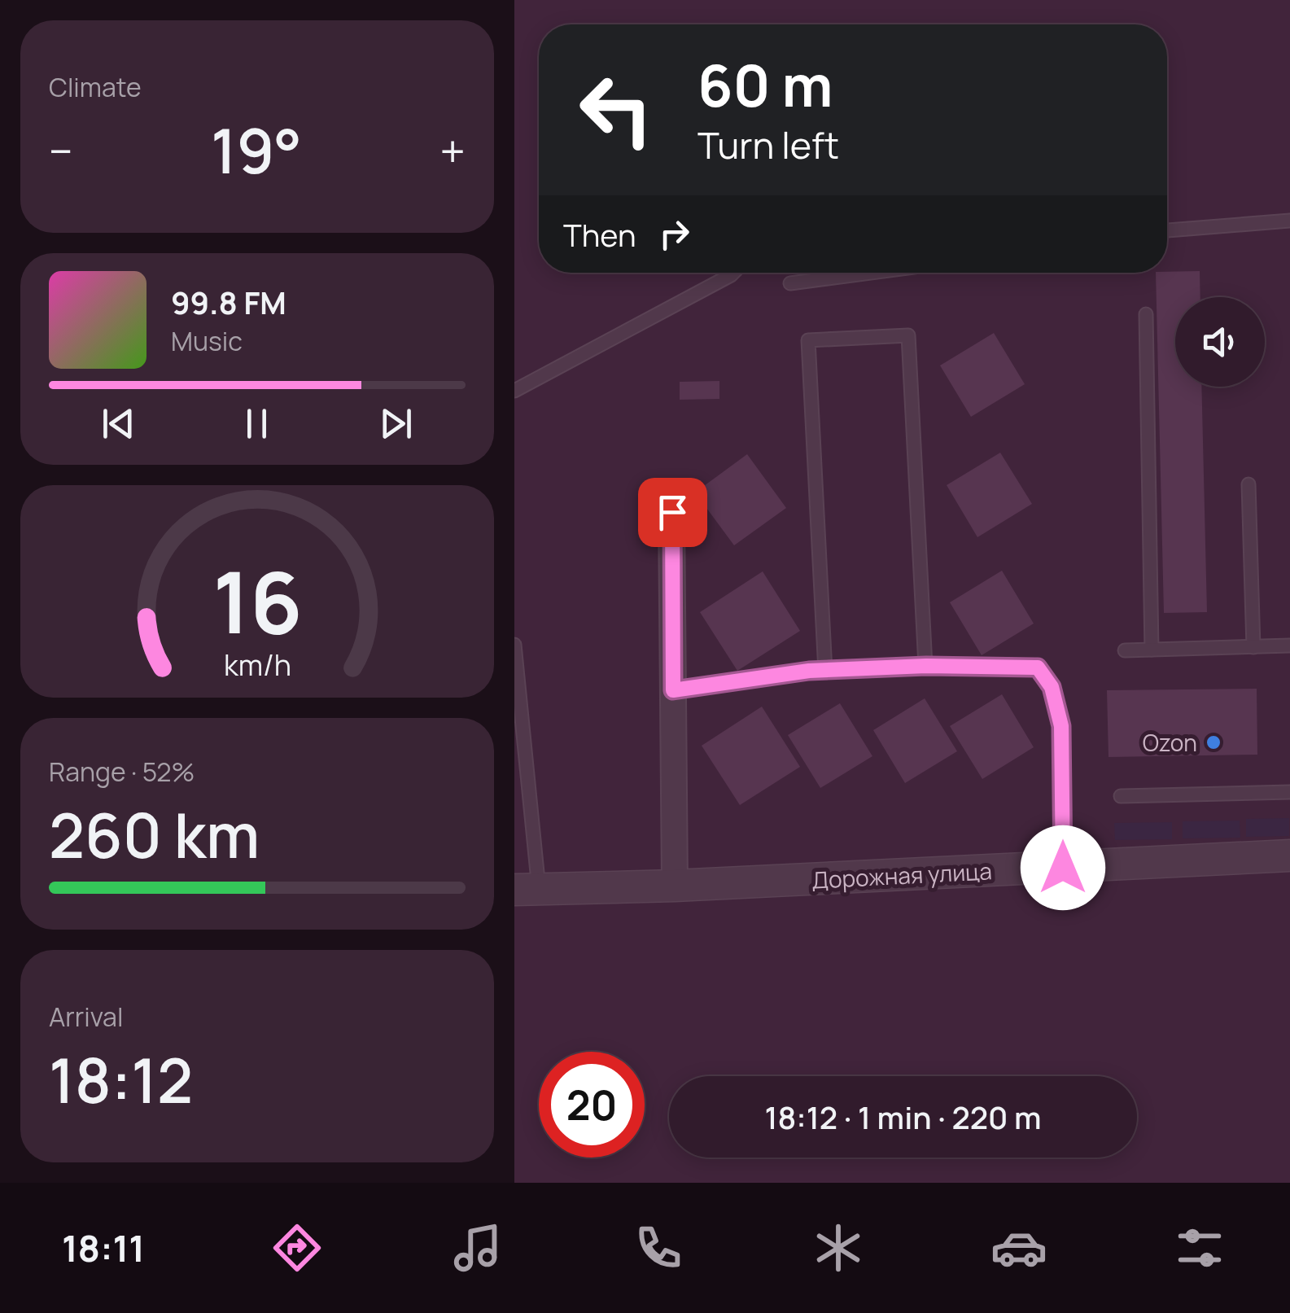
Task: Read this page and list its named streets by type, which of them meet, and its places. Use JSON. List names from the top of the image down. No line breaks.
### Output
{"streets":{"street":["Дорожная улица"]},"places":["Ozon"],"page":{"tile":["Climate",["Range · 52%","260 km"],["Arrival","18:12"]],"turn":["60 m","Turn left"],"heat":["−","19°","+"],"then":"Then","song":["99.8 FM","Music"],"limit":"20","trip":"18:12 · 1 min · 220 m","tabs":"18:11","gauge":["16","km/h"]}}
